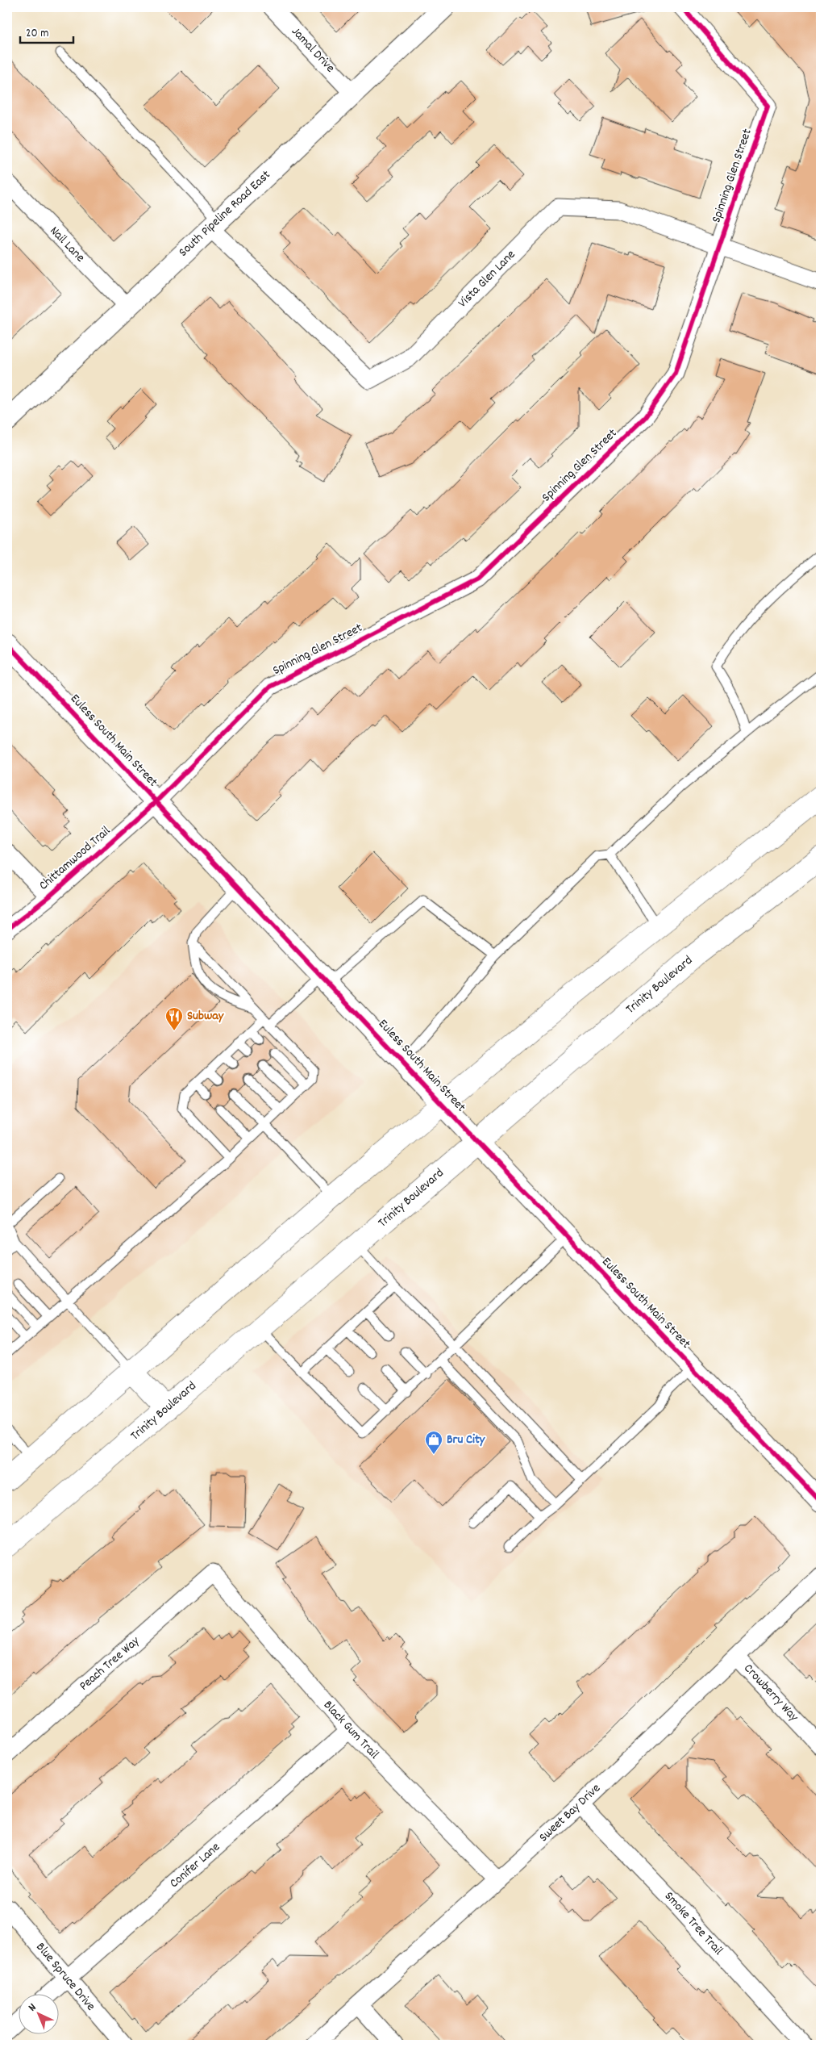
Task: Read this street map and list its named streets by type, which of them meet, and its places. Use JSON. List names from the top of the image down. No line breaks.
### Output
{"streets":{"main road":["Trinity Boulevard"],"street":["Jamal Drive","Spinning Glen Street","South Pipeline Road East","Nail Lane","Vista Glen Lane","Euless South Main Street","Chittamwood Trail","Peach Tree Way","Crowberry Way","Black Gum Trail","Sweet Bay Drive","Conifer Lane","Smoke Tree Trail","Blue Spruce Drive"]},"crossings":[["Jamal Drive","South Pipeline Road East"],["Spinning Glen Street","Vista Glen Lane"],["Spinning Glen Street","Euless South Main Street"],["Spinning Glen Street","Chittamwood Trail"],["South Pipeline Road East","Nail Lane"],["South Pipeline Road East","Vista Glen Lane"],["Euless South Main Street","Chittamwood Trail"],["Euless South Main Street","Trinity Boulevard"],["Peach Tree Way","Black Gum Trail"],["Crowberry Way","Sweet Bay Drive"],["Black Gum Trail","Sweet Bay Drive"],["Black Gum Trail","Conifer Lane"],["Sweet Bay Drive","Smoke Tree Trail"],["Conifer Lane","Blue Spruce Drive"]],"places":{"restaurant":["Subway"],"shop":["Bru City"]},"scale_bar":"20 m","north":"top left"}
